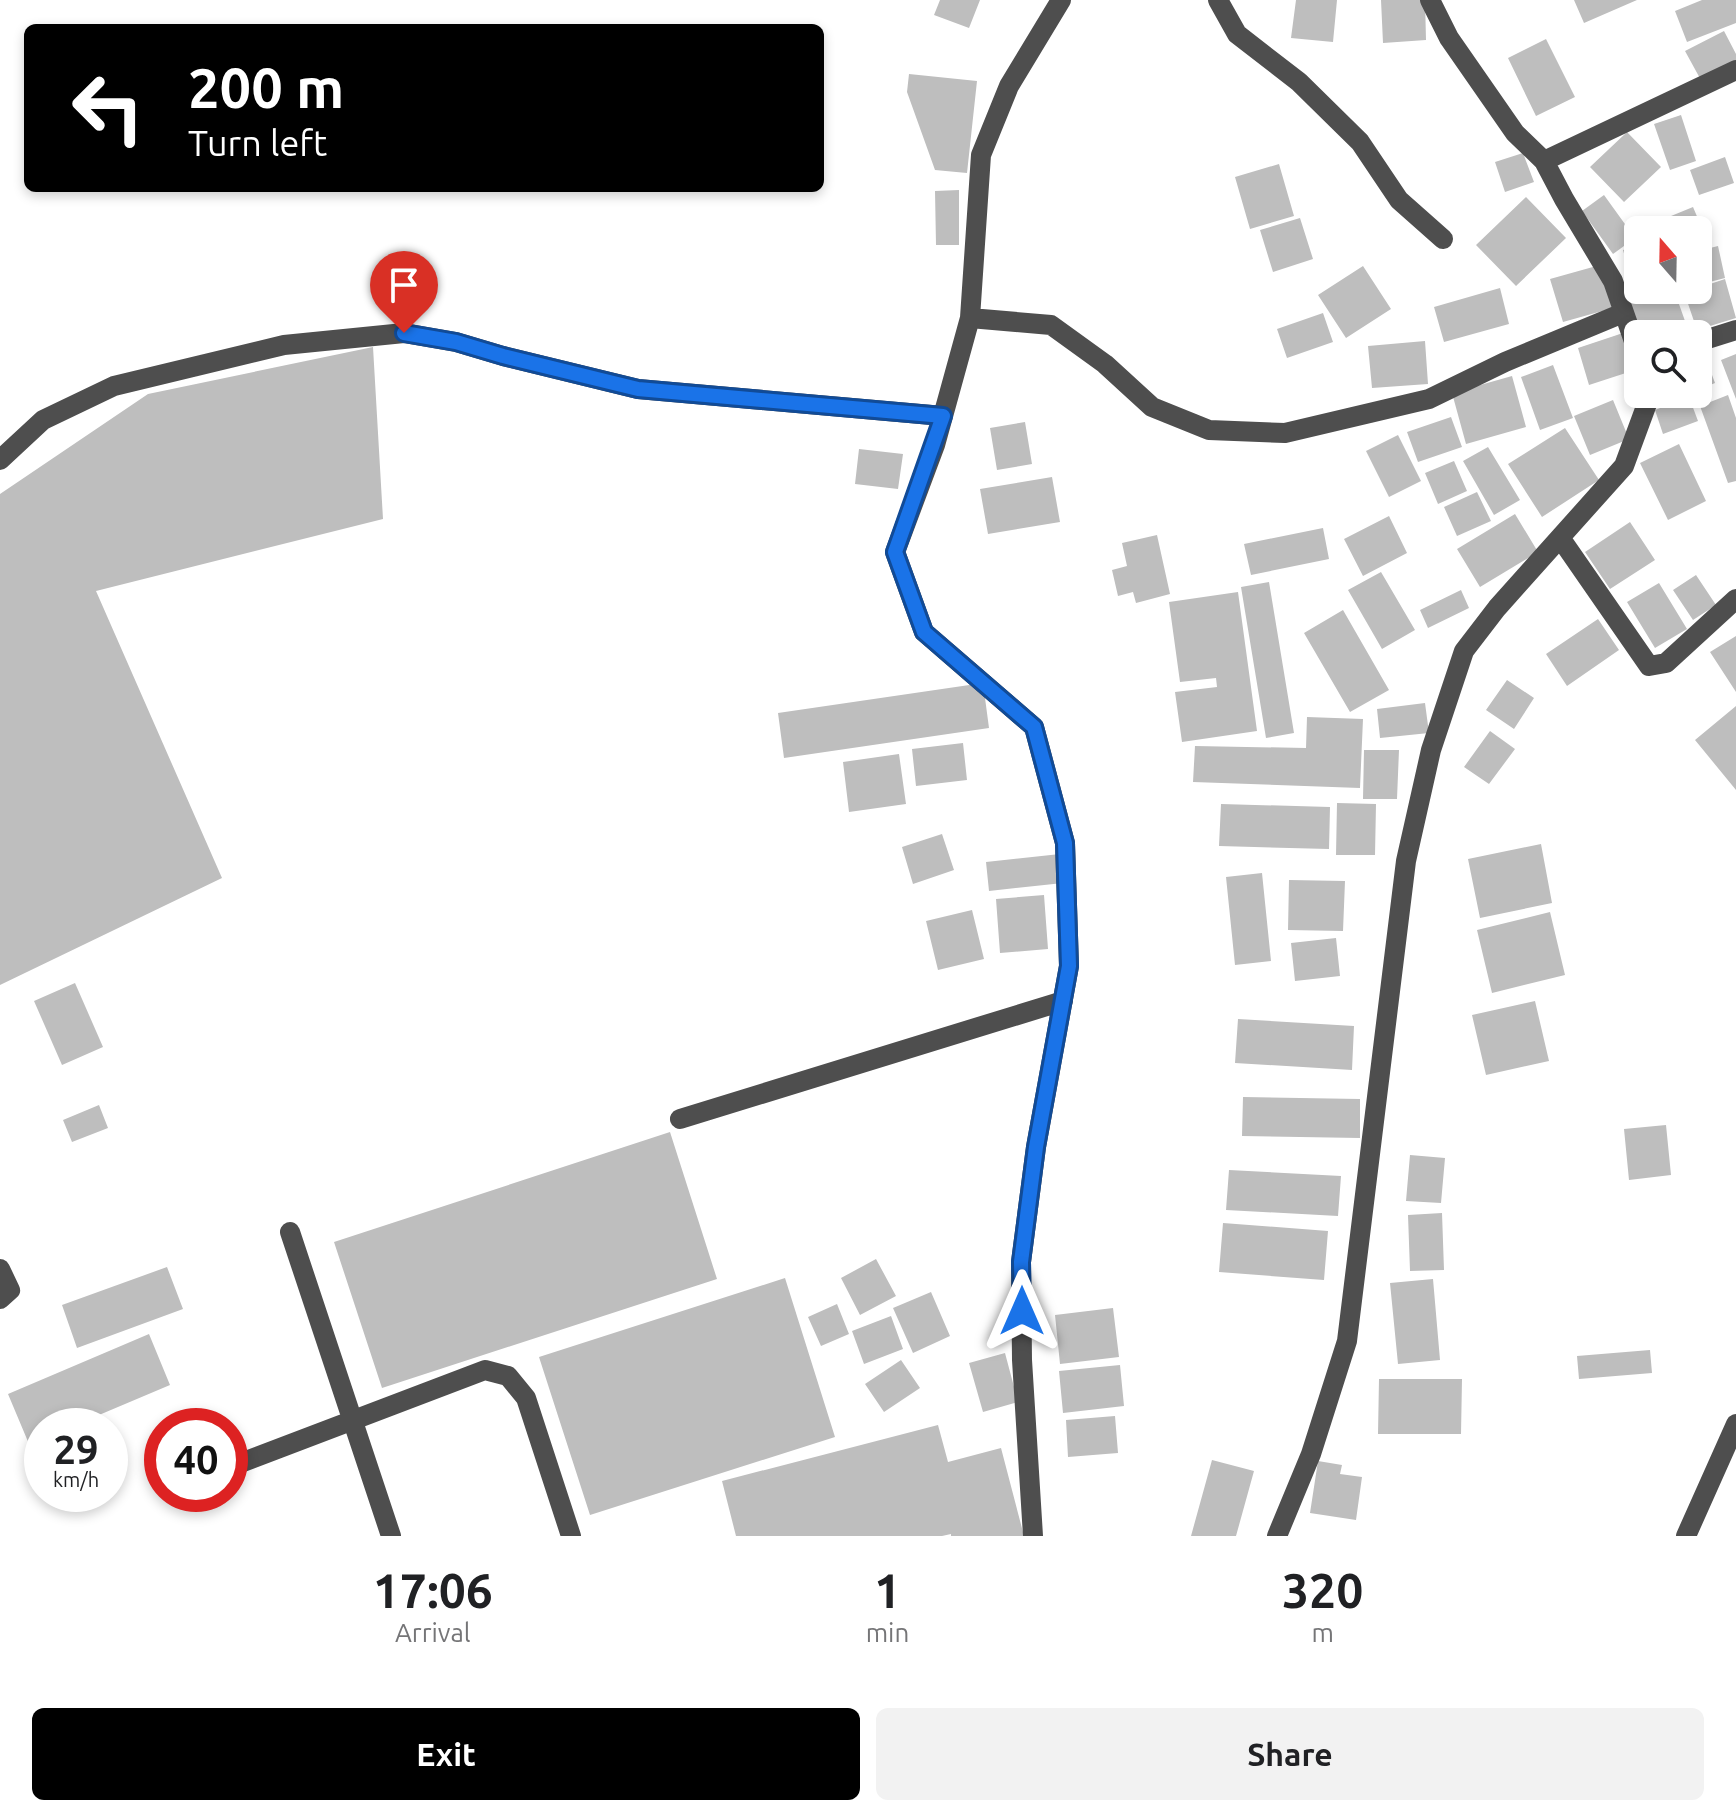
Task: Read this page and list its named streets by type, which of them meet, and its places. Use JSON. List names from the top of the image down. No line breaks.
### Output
{"north":"top","page":{"turn":["200 m","Turn left"],"speed":"29 km/h","limit":"40","eta":["17:06","Arrival","1","min","320","m"],"buttons":["Exit","Share"]}}
